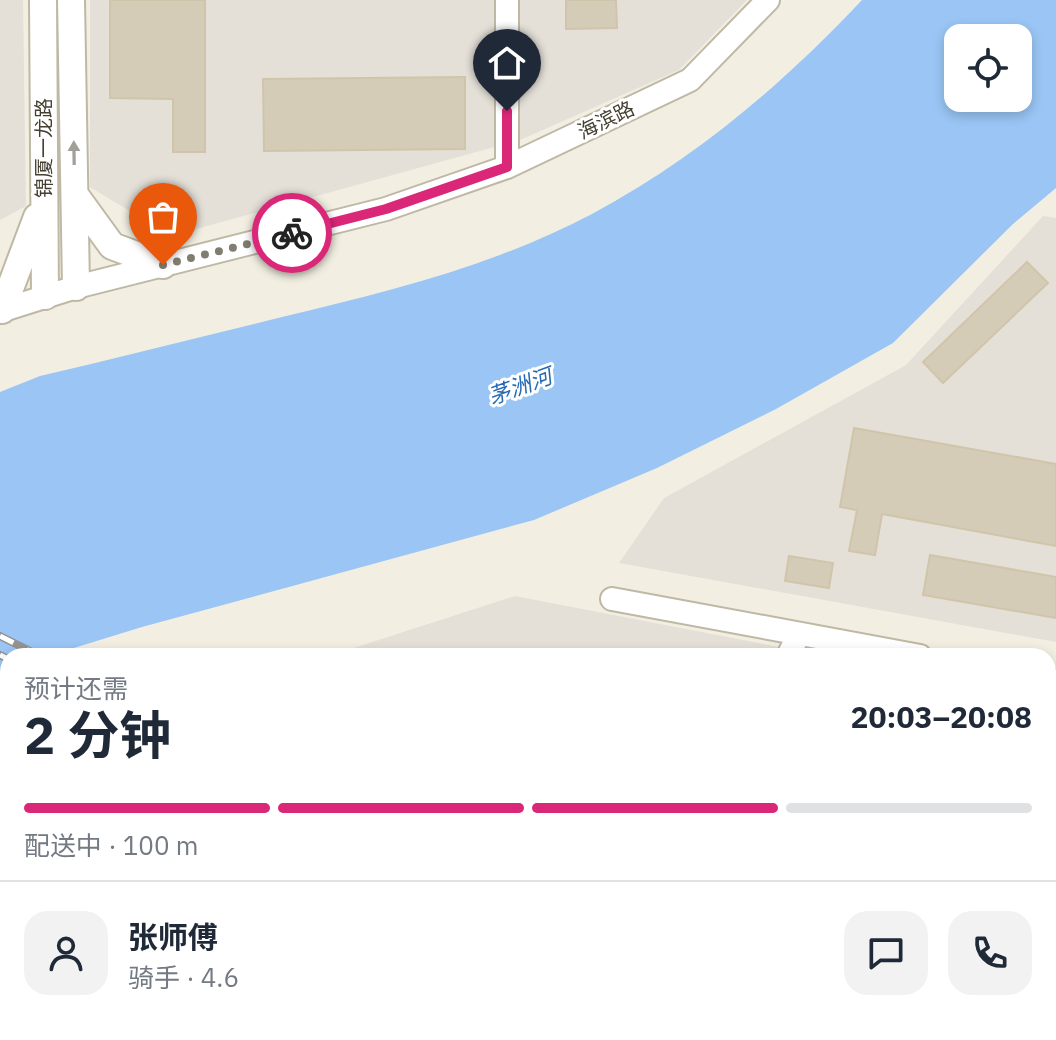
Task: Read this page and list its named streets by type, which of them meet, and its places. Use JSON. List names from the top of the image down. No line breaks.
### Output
{"streets":{"street":["海滨路","锦厦一龙路"]},"crossings":[["海滨路","锦厦一龙路"]],"water":["茅洲河"],"page":{"heading":["2 分钟","预计还需","20:03–20:08"],"panel":["张师傅","骑手 · 4.6"],"bar":"配送中 · 100 m"}}
